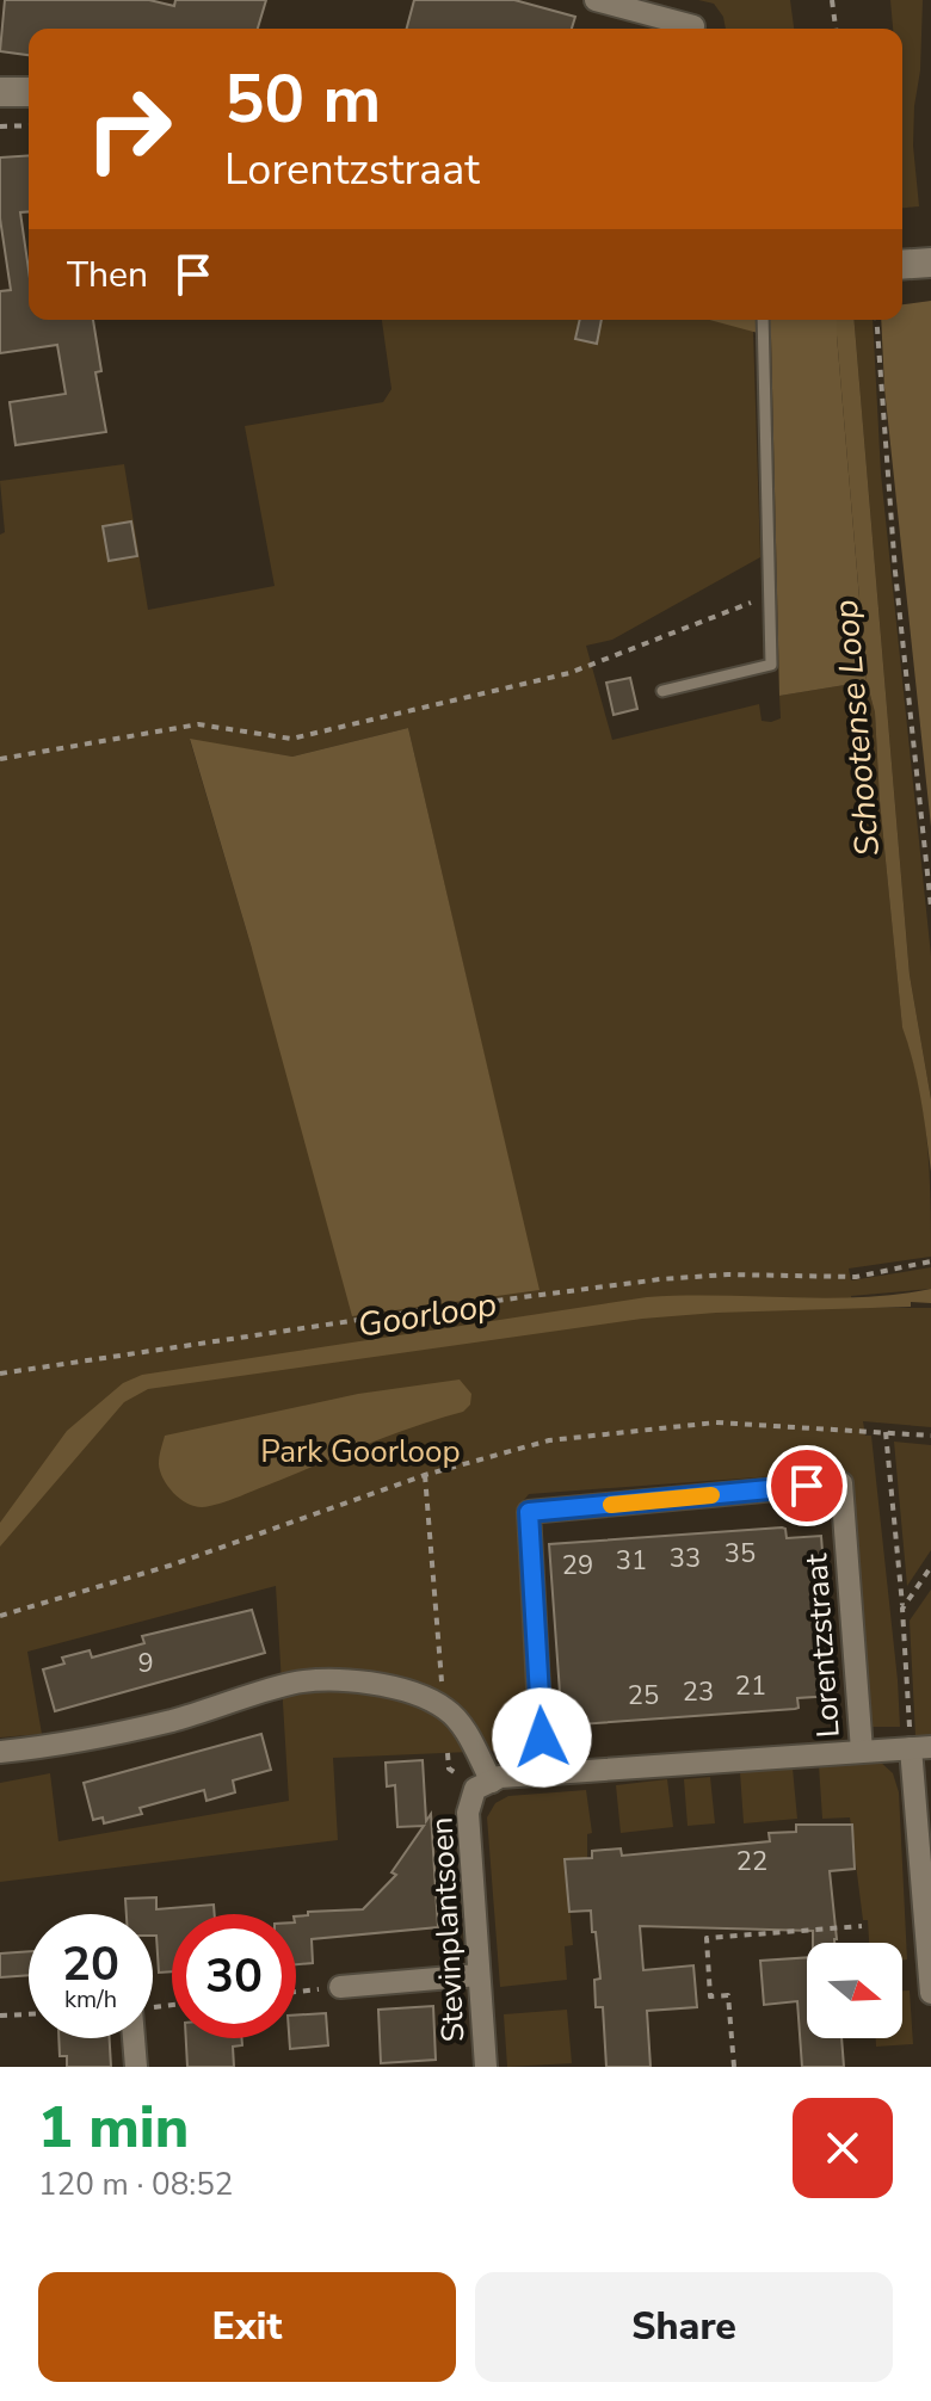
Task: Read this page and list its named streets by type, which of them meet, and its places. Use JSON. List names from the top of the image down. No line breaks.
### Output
{"streets":{"street":["Lorentzstraat","Stevinplantsoen"]},"crossings":[["Lorentzstraat","Stevinplantsoen"]],"water":["Schootense Loop","Goorloop"],"parks":["Park Goorloop"],"house_numbers":["35","33","31","29","9","21","23","25","22"],"north":"right","page":{"turn":["50 m","Lorentzstraat"],"then":"Then","speed":"20 km/h","limit":"30","heading":["1 min","120 m · 08:52"],"buttons":["Exit","Share"]}}
